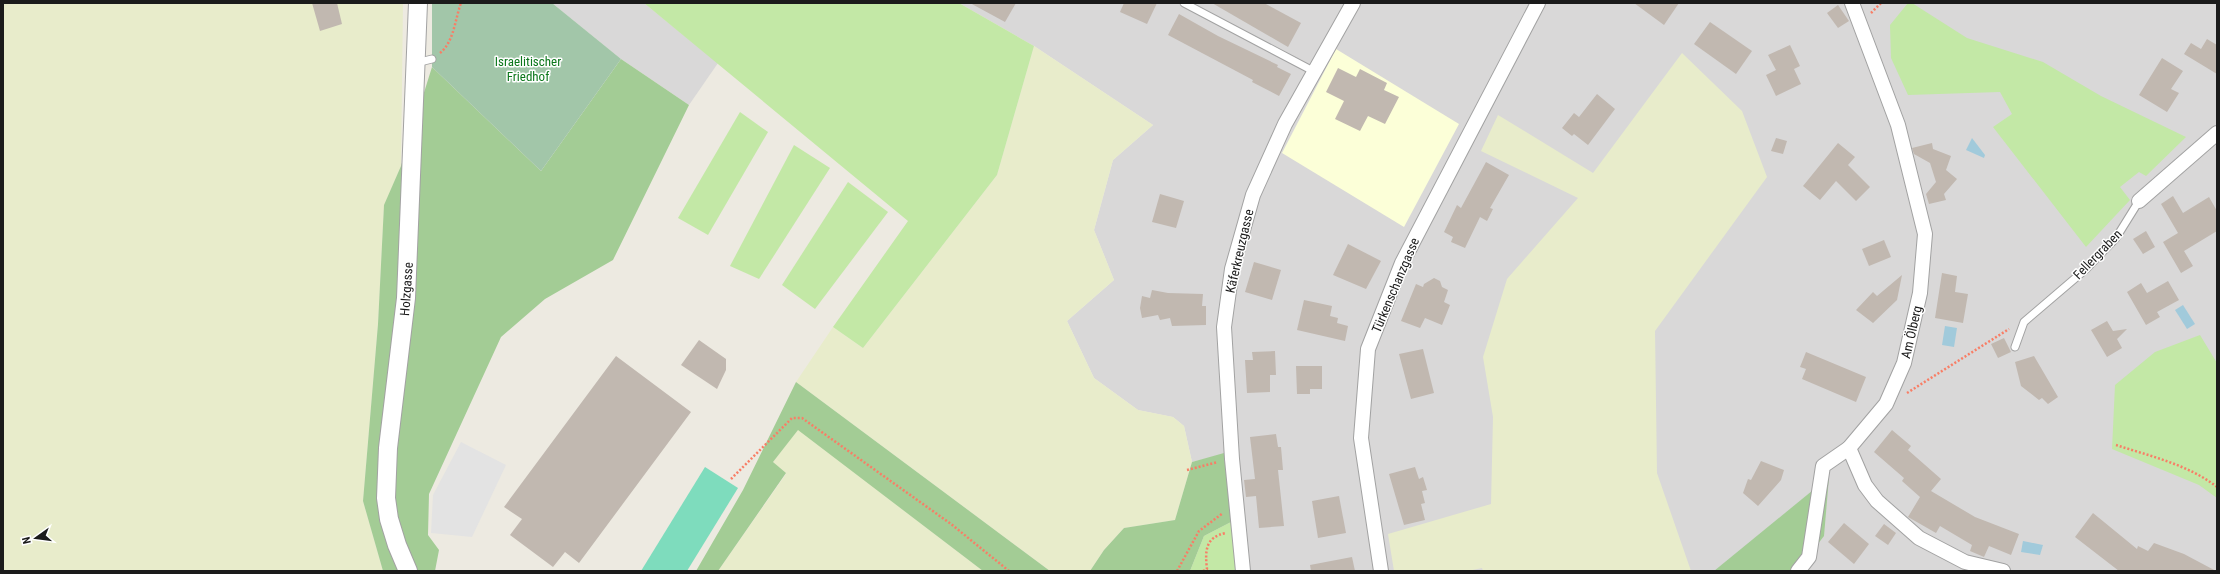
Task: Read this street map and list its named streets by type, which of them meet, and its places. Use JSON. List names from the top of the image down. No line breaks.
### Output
{"streets":{"street":["Käferkreuzgasse","Fellergraben","Türkenschanzgasse","Holzgasse","Am Ölberg"]},"parks":["Israelitischer Friedhof"],"north":"left"}
